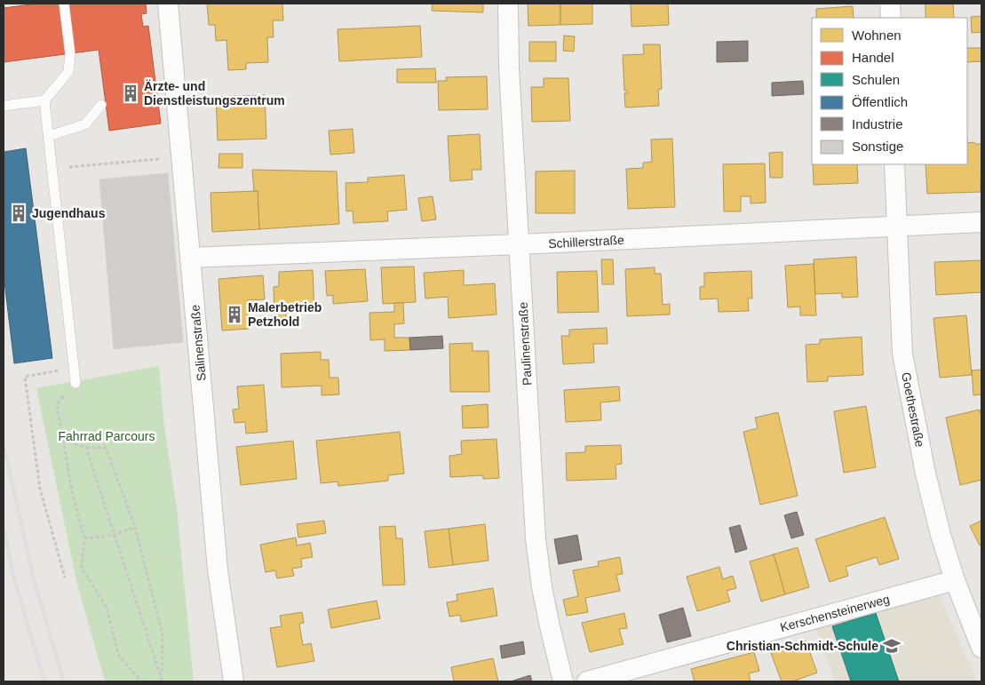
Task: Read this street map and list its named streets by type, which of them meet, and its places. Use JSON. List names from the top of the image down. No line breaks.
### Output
{"streets":{"street":["Schillerstraße","Salinenstraße","Paulinenstraße","Goethestraße","Kerschensteinerweg"]},"crossings":[["Schillerstraße","Salinenstraße"],["Schillerstraße","Paulinenstraße"],["Schillerstraße","Goethestraße"],["Goethestraße","Kerschensteinerweg"]],"parks":["Fahrrad Parcours"],"places":{"building":["Ärzte- und Dienstleistungszentrum","Jugendhaus","Malerbetrieb Petzhold"],"school or university":["Christian-Schmidt-Schule"]},"legend":["Wohnen","Handel","Schulen","Öffentlich","Industrie","Sonstige"]}
